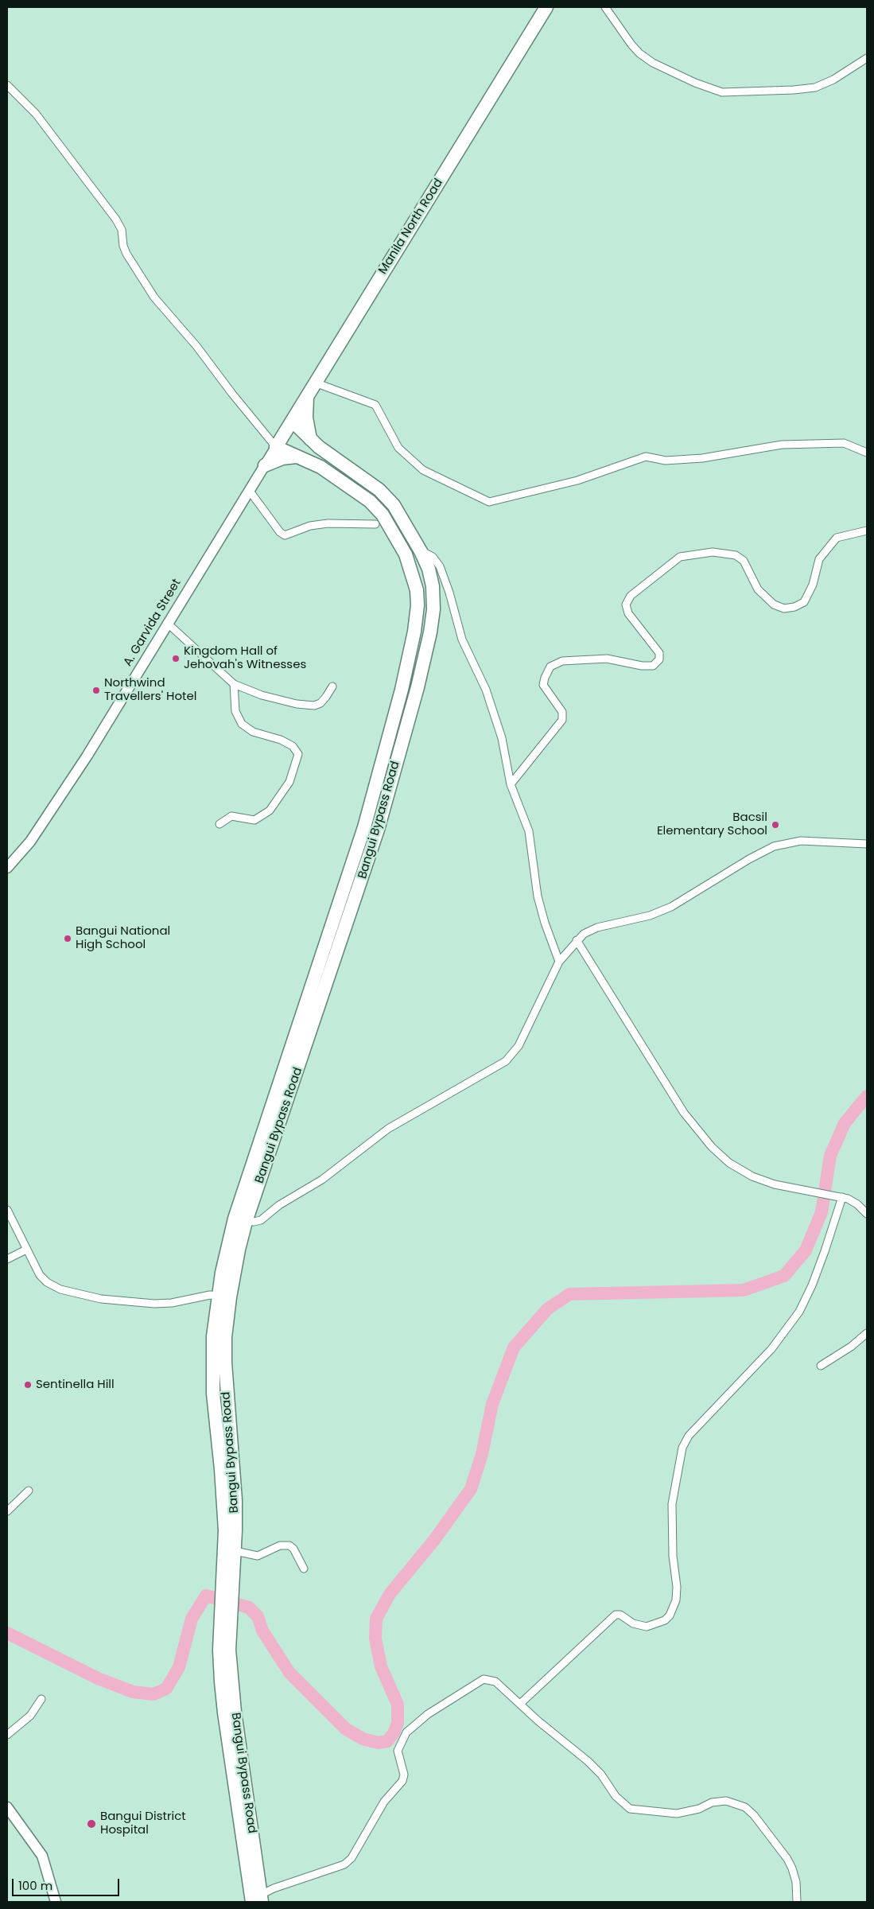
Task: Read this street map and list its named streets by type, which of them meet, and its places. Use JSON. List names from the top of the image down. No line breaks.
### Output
{"streets":{"highway":["Manila North Road","Bangui Bypass Road"],"main road":["A. Garvida Street"]},"crossings":[["Manila North Road","A. Garvida Street"],["Manila North Road","Bangui Bypass Road"],["A. Garvida Street","Bangui Bypass Road"]],"places":["Kingdom Hall of Jehovah's Witnesses","Northwind Travellers' Hotel","Bacsil Elementary School","Bangui National High School","Sentinella Hill","Bangui District Hospital"],"scale_bar":"100 m"}
